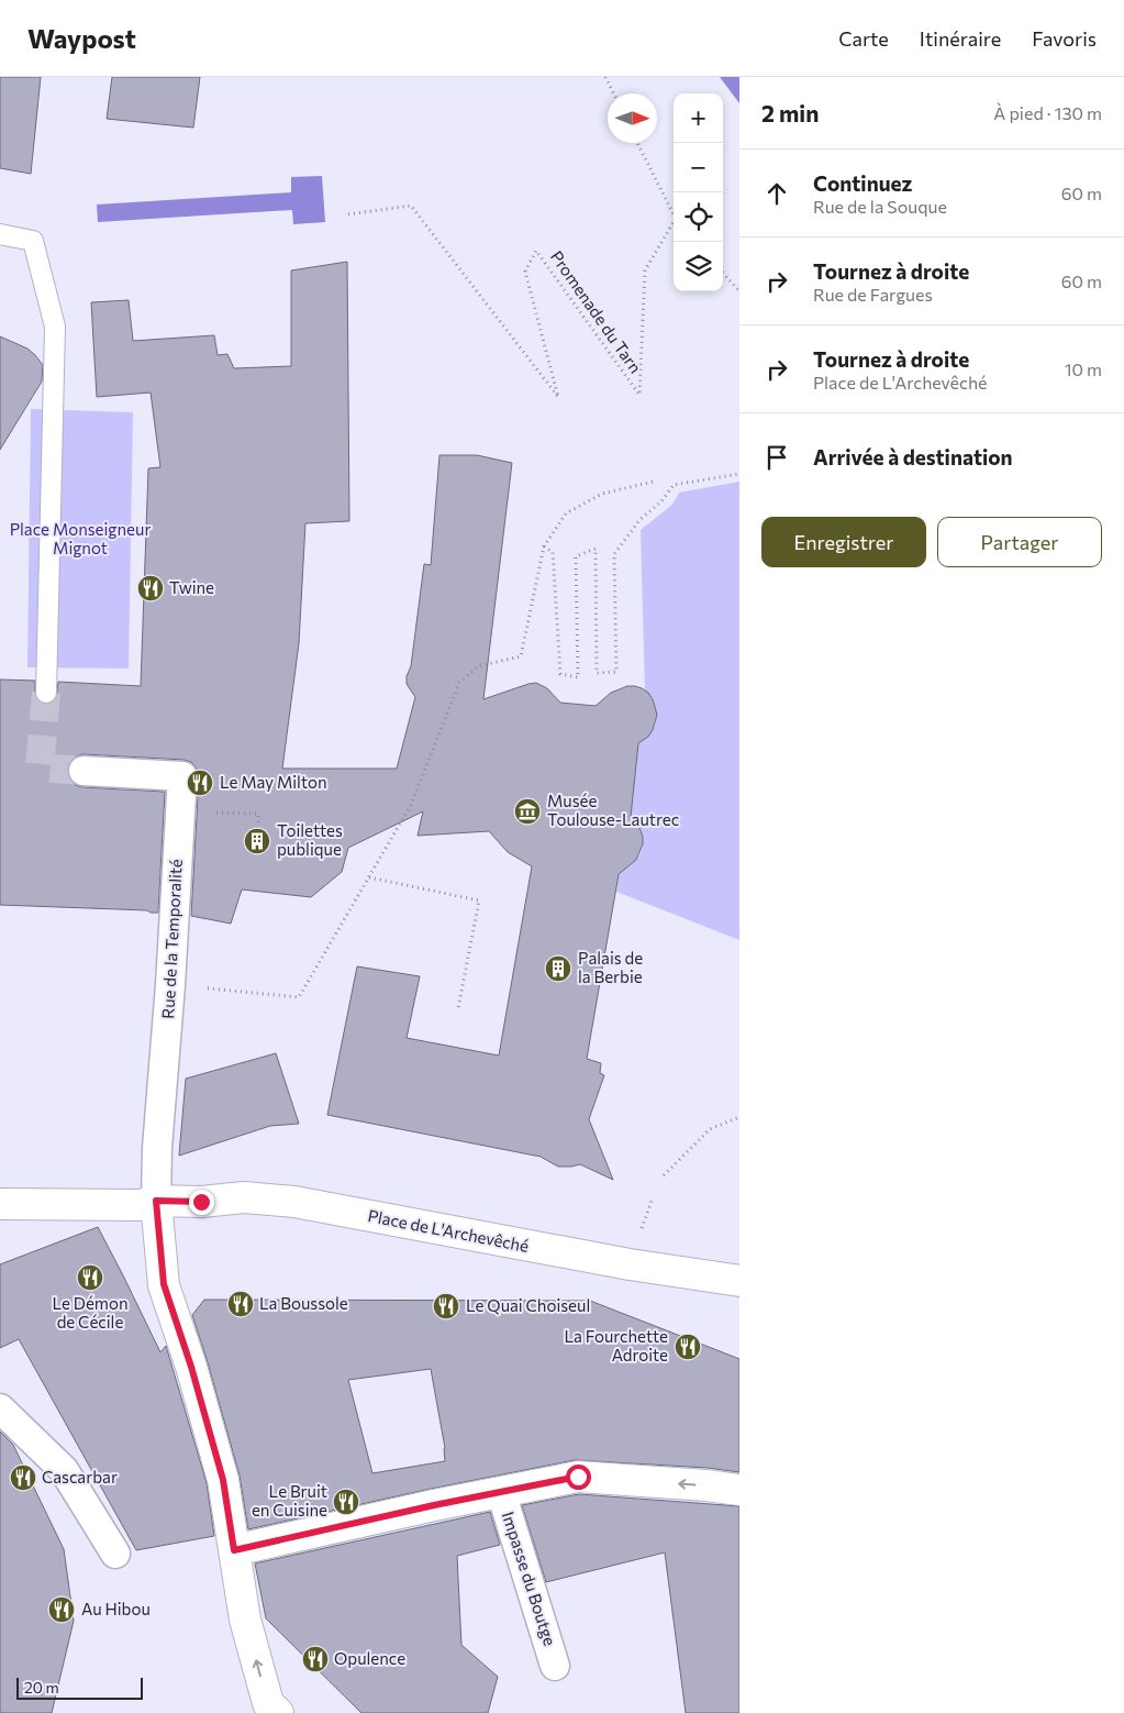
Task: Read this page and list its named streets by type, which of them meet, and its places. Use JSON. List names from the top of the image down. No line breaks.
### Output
{"streets":{"street":["Rue de la Temporalité","Place de L'Archevêché","Impasse du Boutge"],"path":["Promenade du Tarn"]},"crossings":[["Rue de la Temporalité","Place de L'Archevêché"]],"parks":["Place Monseigneur Mignot"],"places":{"restaurant":["Twine","Le May Milton","Le Démon de Cécile","La Boussole","Le Quai Choiseul","La Fourchette Adroite","Cascarbar","Le Bruit en Cuisine","Au Hibou","Opulence"],"museum":["Musée Toulouse-Lautrec"],"building":["Toilettes publique","Palais de la Berbie"]},"scale_bar":"20 m","north":"right","page":{"header":"Waypost","nav":["Carte","Itinéraire","Favoris"],"heading":["2 min","À pied · 130 m"],"map_buttons":["+","−"],"list":[["Continuez","Rue de la Souque","60 m"],["Tournez à droite","Rue de Fargues","60 m"],["Tournez à droite","Place de L'Archevêché","10 m"],"Arrivée à destination"],"buttons":["Enregistrer","Partager"],"scale":"20 m"}}
